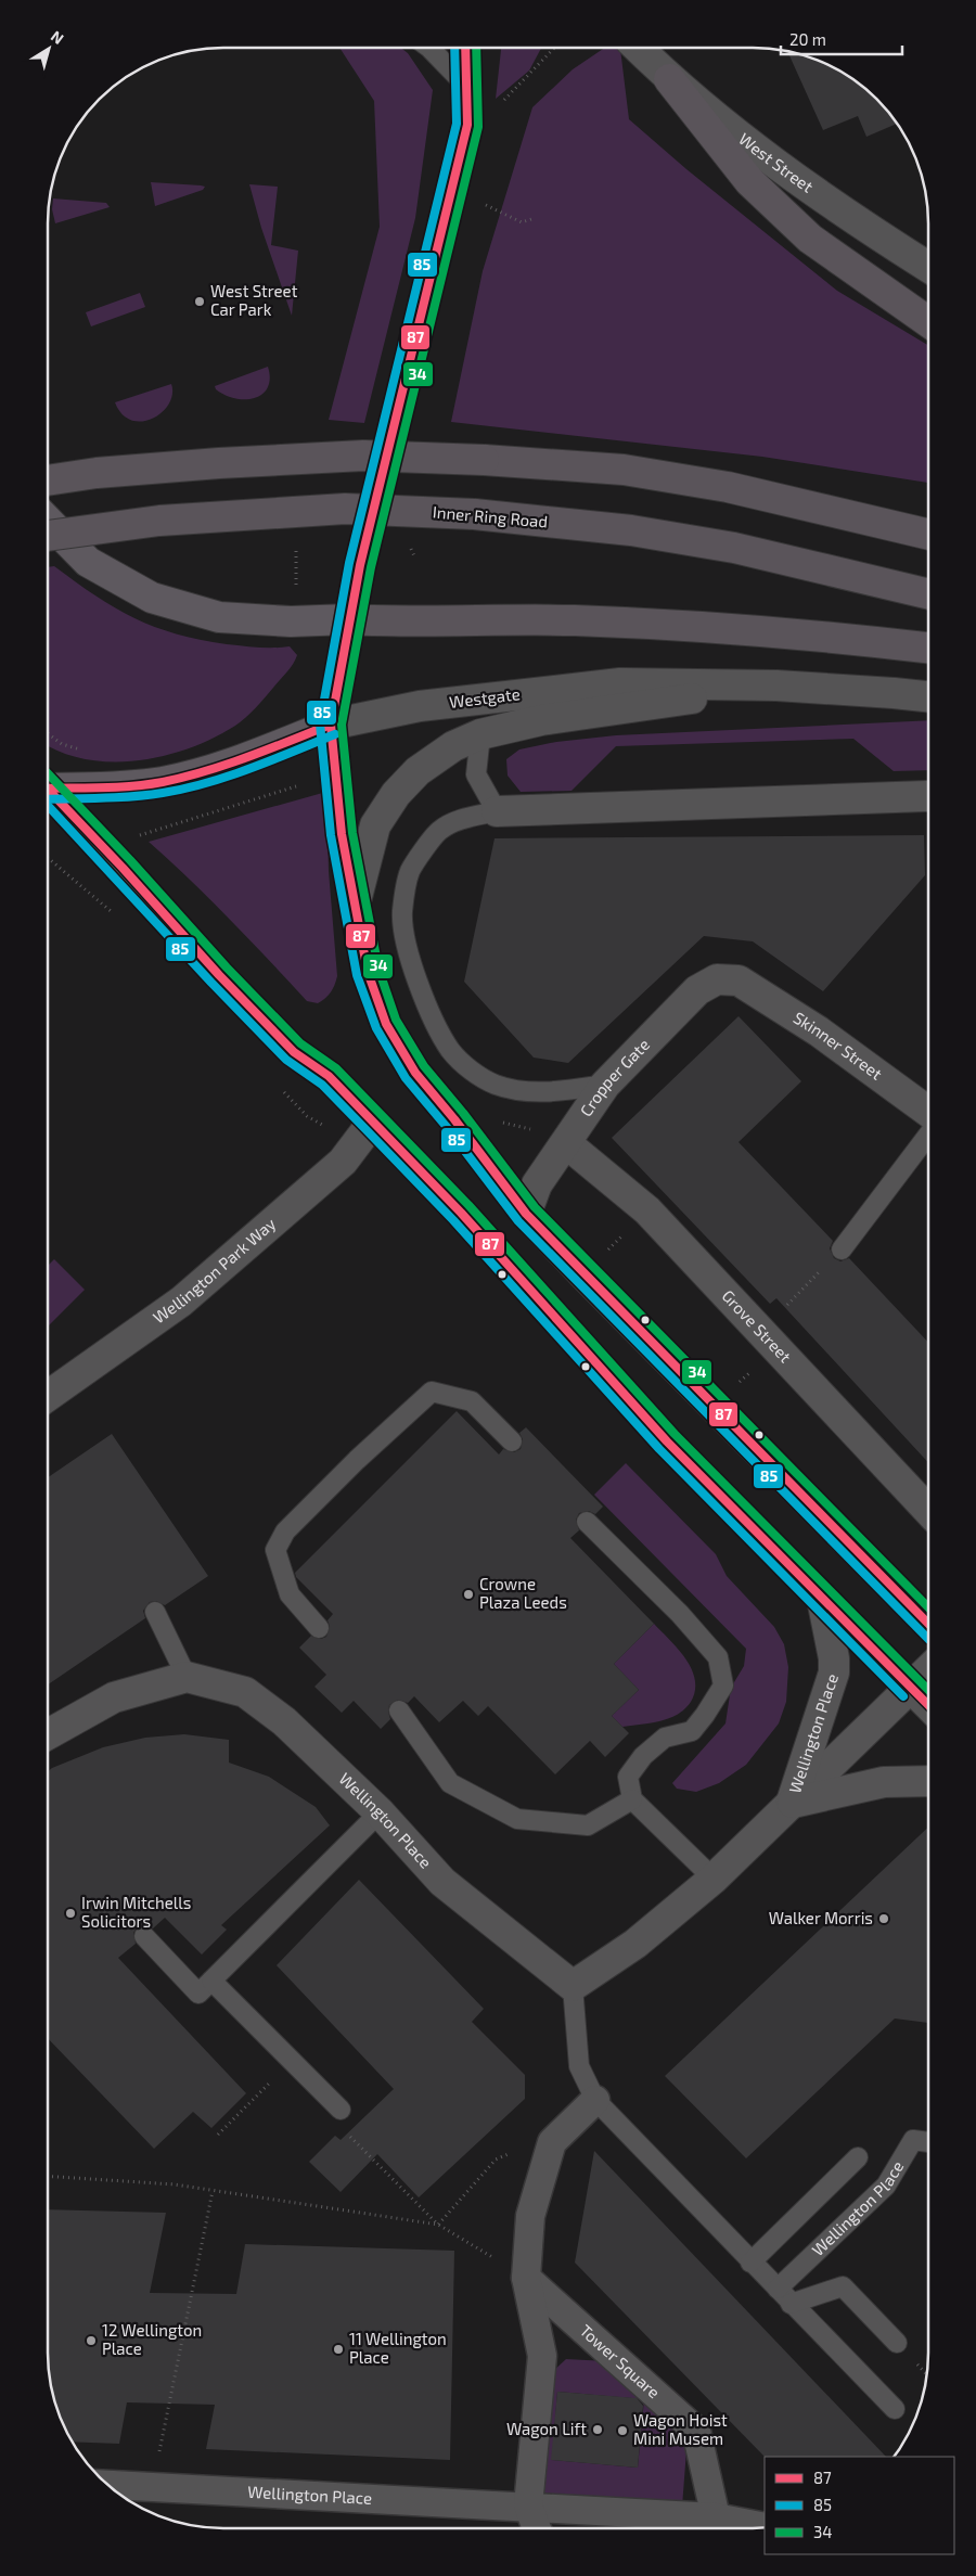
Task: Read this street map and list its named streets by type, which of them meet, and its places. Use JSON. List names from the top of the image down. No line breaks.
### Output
{"streets":{"highway":["Inner Ring Road"],"main road":["Westgate"],"street":["West Street","Skinner Street","Cropper Gate","Wellington Park Way","Grove Street","Wellington Place","Tower Square"]},"crossings":[["Skinner Street","Cropper Gate"],["Cropper Gate","Grove Street"],["Wellington Place","Tower Square"]],"places":["West Street Car Park","Crowne Plaza Leeds","Irwin Mitchells Solicitors","Walker Morris","12 Wellington Place","11 Wellington Place","Wagon Lift","Wagon Hoist Mini Musem"],"lines":["transit line 87","transit line 85","transit line 34"],"legend":["87","85","34"],"scale_bar":"20 m","north":"top right"}
